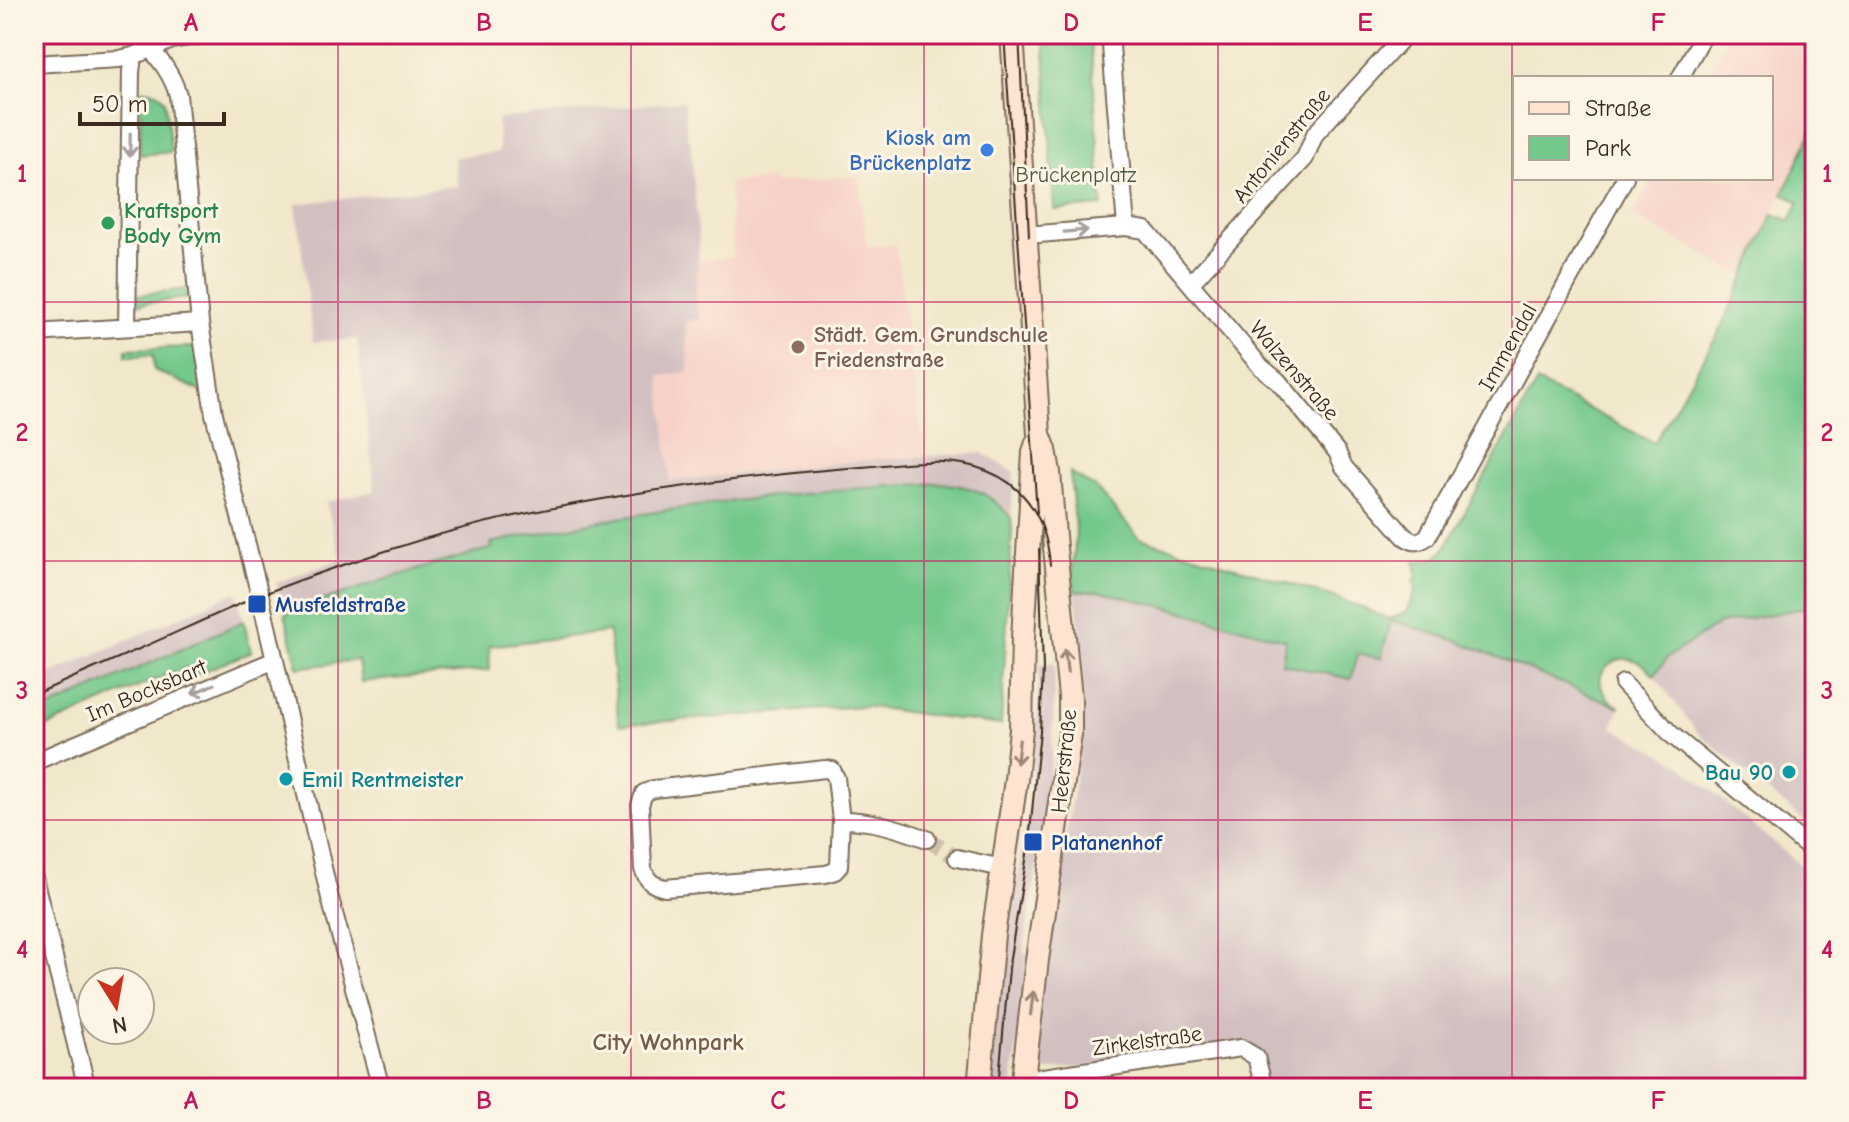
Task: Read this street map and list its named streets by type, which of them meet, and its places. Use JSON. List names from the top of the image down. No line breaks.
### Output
{"streets":{"street":["Antonienstraße","Immendal","Walzenstraße","Im Bocksbart","Heerstraße","Zirkelstraße"]},"crossings":[["Antonienstraße","Walzenstraße"],["Immendal","Walzenstraße"],["Heerstraße","Zirkelstraße"]],"one_way":["Im Bocksbart"],"districts":["City Wohnpark"],"parks":["Brückenplatz"],"places":{"other":["Kiosk am Brückenplatz","Kraftsport Body Gym","Städt. Gem. Grundschule Friedenstraße","Bau 90","Emil Rentmeister"],"transit":["Musfeldstraße","Platanenhof"]},"legend":["Straße","Park"],"scale_bar":"50 m","north":"bottom","grid":{"columns":["A","B","C","D","E","F"],"rows":["1","2","3","4"]}}
